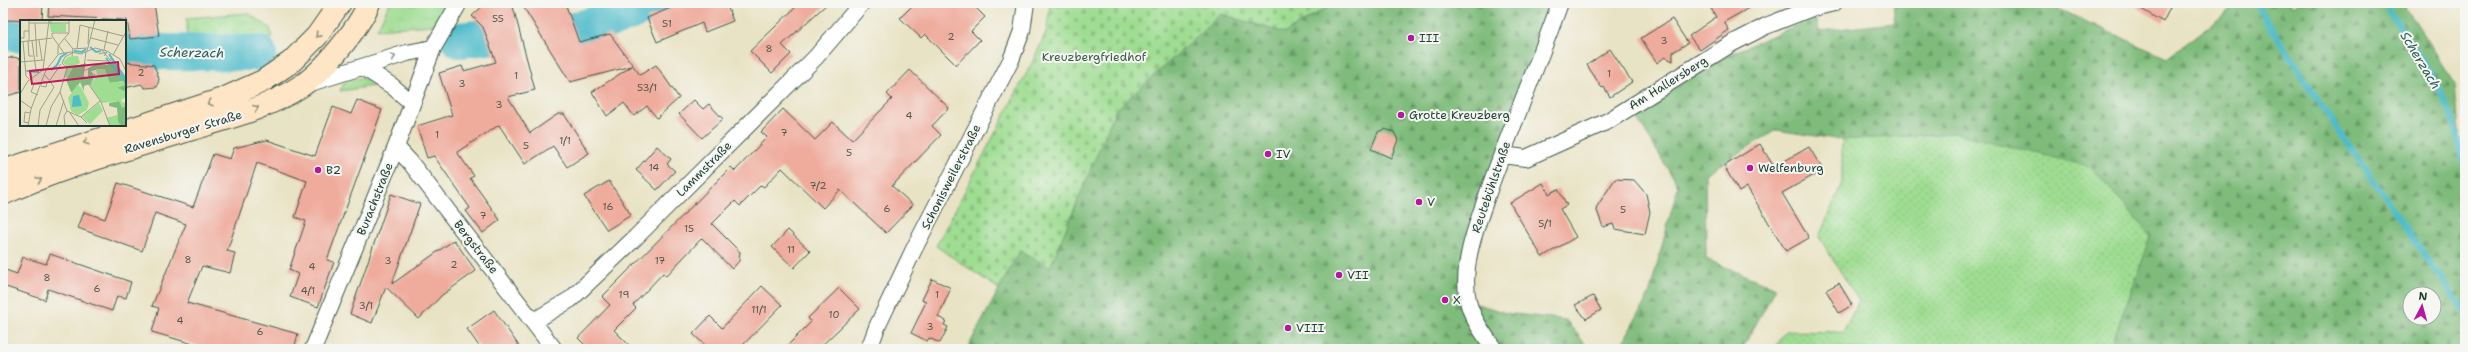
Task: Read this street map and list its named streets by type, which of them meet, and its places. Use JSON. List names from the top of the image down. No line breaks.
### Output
{"streets":{"main road":["Ravensburger Straße"],"street":["Am Hallersberg","Lammstraße","Schonisweilerstraße","Reutebühlstraße","Burachstraße","Bergstraße"]},"crossings":[["Am Hallersberg","Reutebühlstraße"],["Ravensburger Straße","Burachstraße"],["Lammstraße","Bergstraße"],["Burachstraße","Bergstraße"]],"water":["Scherzach"],"parks":["Kreuzbergfriedhof"],"places":["III","Grotte Kreuzberg","IV","Welfenburg","B2","V","VII","X","VIII"],"house_numbers":["55","51","2","3","8","2","1","1","3","53/1","3","4","7","1","1/1","5","5","14","7/2","16","6","5","7","5/1","15","11","8","3","17","2","4","8","6","4/1","19","1","3/1","11/1","10","4","3","6"],"north":"top"}
